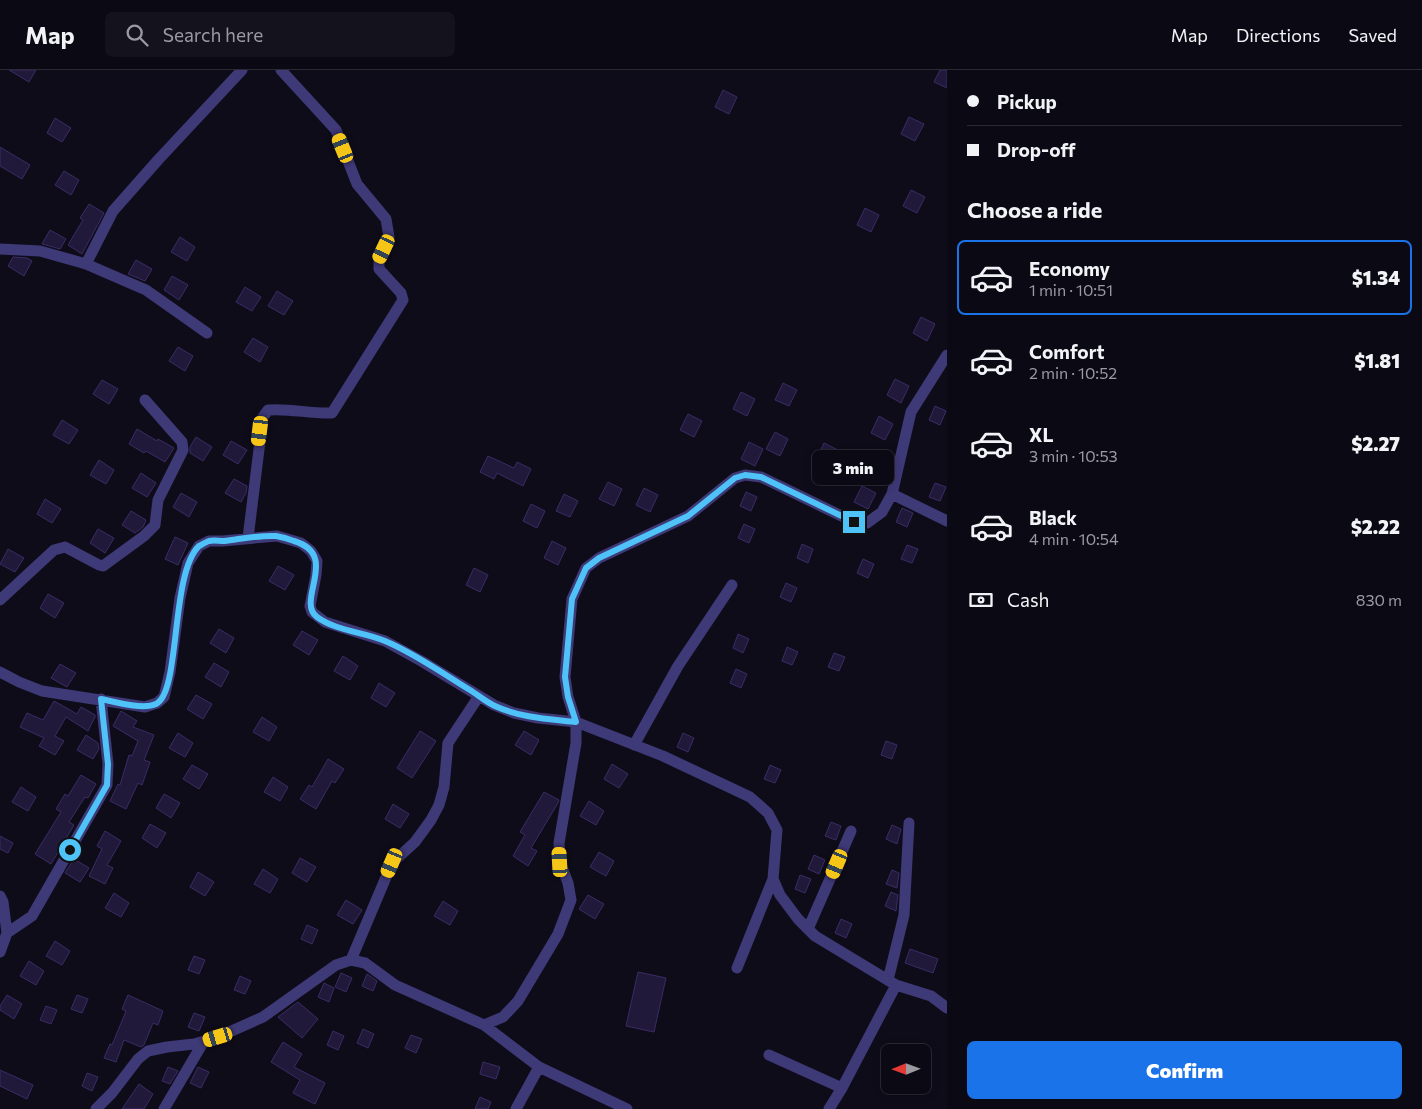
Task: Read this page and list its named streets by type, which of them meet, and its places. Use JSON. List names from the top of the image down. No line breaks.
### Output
{"north":"left","page":{"header":"Map","search":"Search here","nav":["Map","Directions","Saved"],"banner":["Pickup","Drop-off"],"heading":"Choose a ride","list":[{"name":"Economy","note":"1 min · 10:51","value":"$1.34"},{"name":"Comfort","note":"2 min · 10:52","value":"$1.81"},{"name":"XL","note":"3 min · 10:53","value":"$2.27"},{"name":"Black","note":"4 min · 10:54","value":"$2.22"}],"bubble":"3 min","pay":["Cash","830 m"],"buttons":"Confirm"}}
